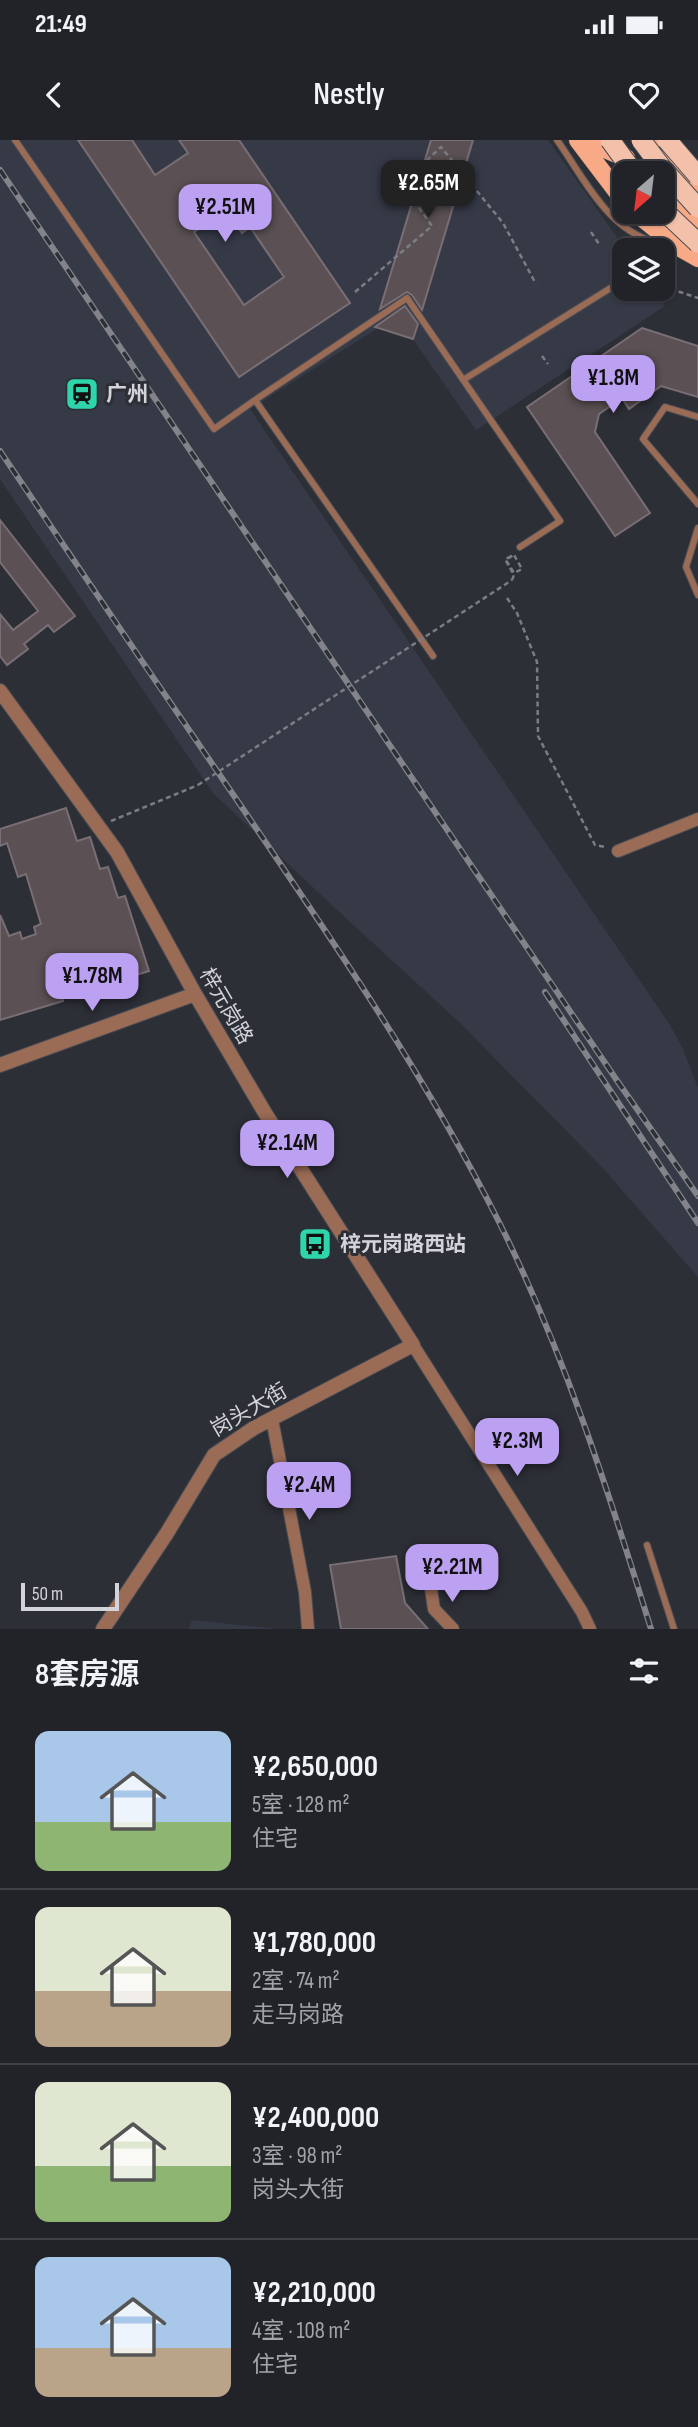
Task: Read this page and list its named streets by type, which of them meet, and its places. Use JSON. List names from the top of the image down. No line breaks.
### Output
{"streets":{"street":["梓元岗路","岗头大街"]},"crossings":[["梓元岗路","岗头大街"]],"places":{"station":["广州"],"bus stop":["梓元岗路西站"]},"scale_bar":"50 m","north":"bottom left","page":{"status":"21:49","header":"Nestly","price":["¥2.65M","¥2.51M","¥1.8M","¥1.78M","¥2.14M","¥2.3M","¥2.4M","¥2.21M"],"scale":"50 m","heading":"8套房源","list":[{"name":"¥2,650,000","note":"5室 · 128 m² · 住宅"},{"name":"¥1,780,000","note":"2室 · 74 m² · 走马岗路"},{"name":"¥2,400,000","note":"3室 · 98 m² · 岗头大街"},{"name":"¥2,210,000","note":"4室 · 108 m² · 住宅"}]}}
